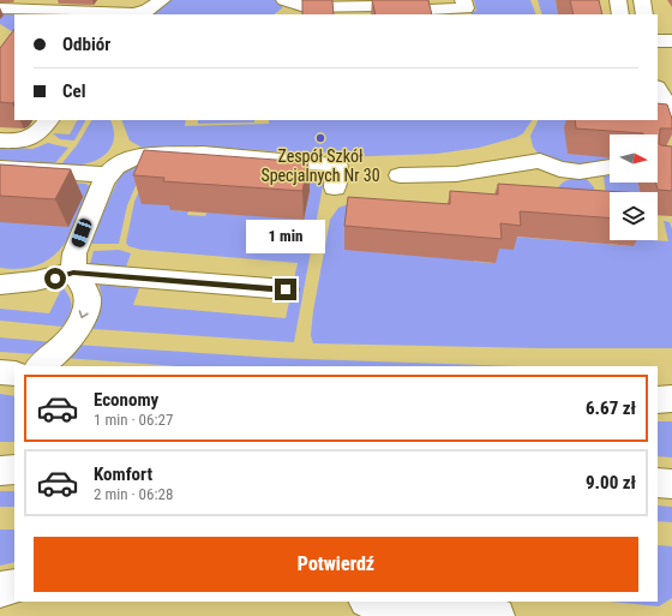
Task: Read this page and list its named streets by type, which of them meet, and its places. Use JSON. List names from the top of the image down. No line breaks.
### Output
{"places":["Zespół Szkół Specjalnych Nr 30"],"north":"right","page":{"banner":["Odbiór","Cel"],"bubble":"1 min","list":[{"name":"Economy","note":"1 min · 06:27","value":"6.67 zł"},{"name":"Komfort","note":"2 min · 06:28","value":"9.00 zł"}],"buttons":"Potwierdź"}}
